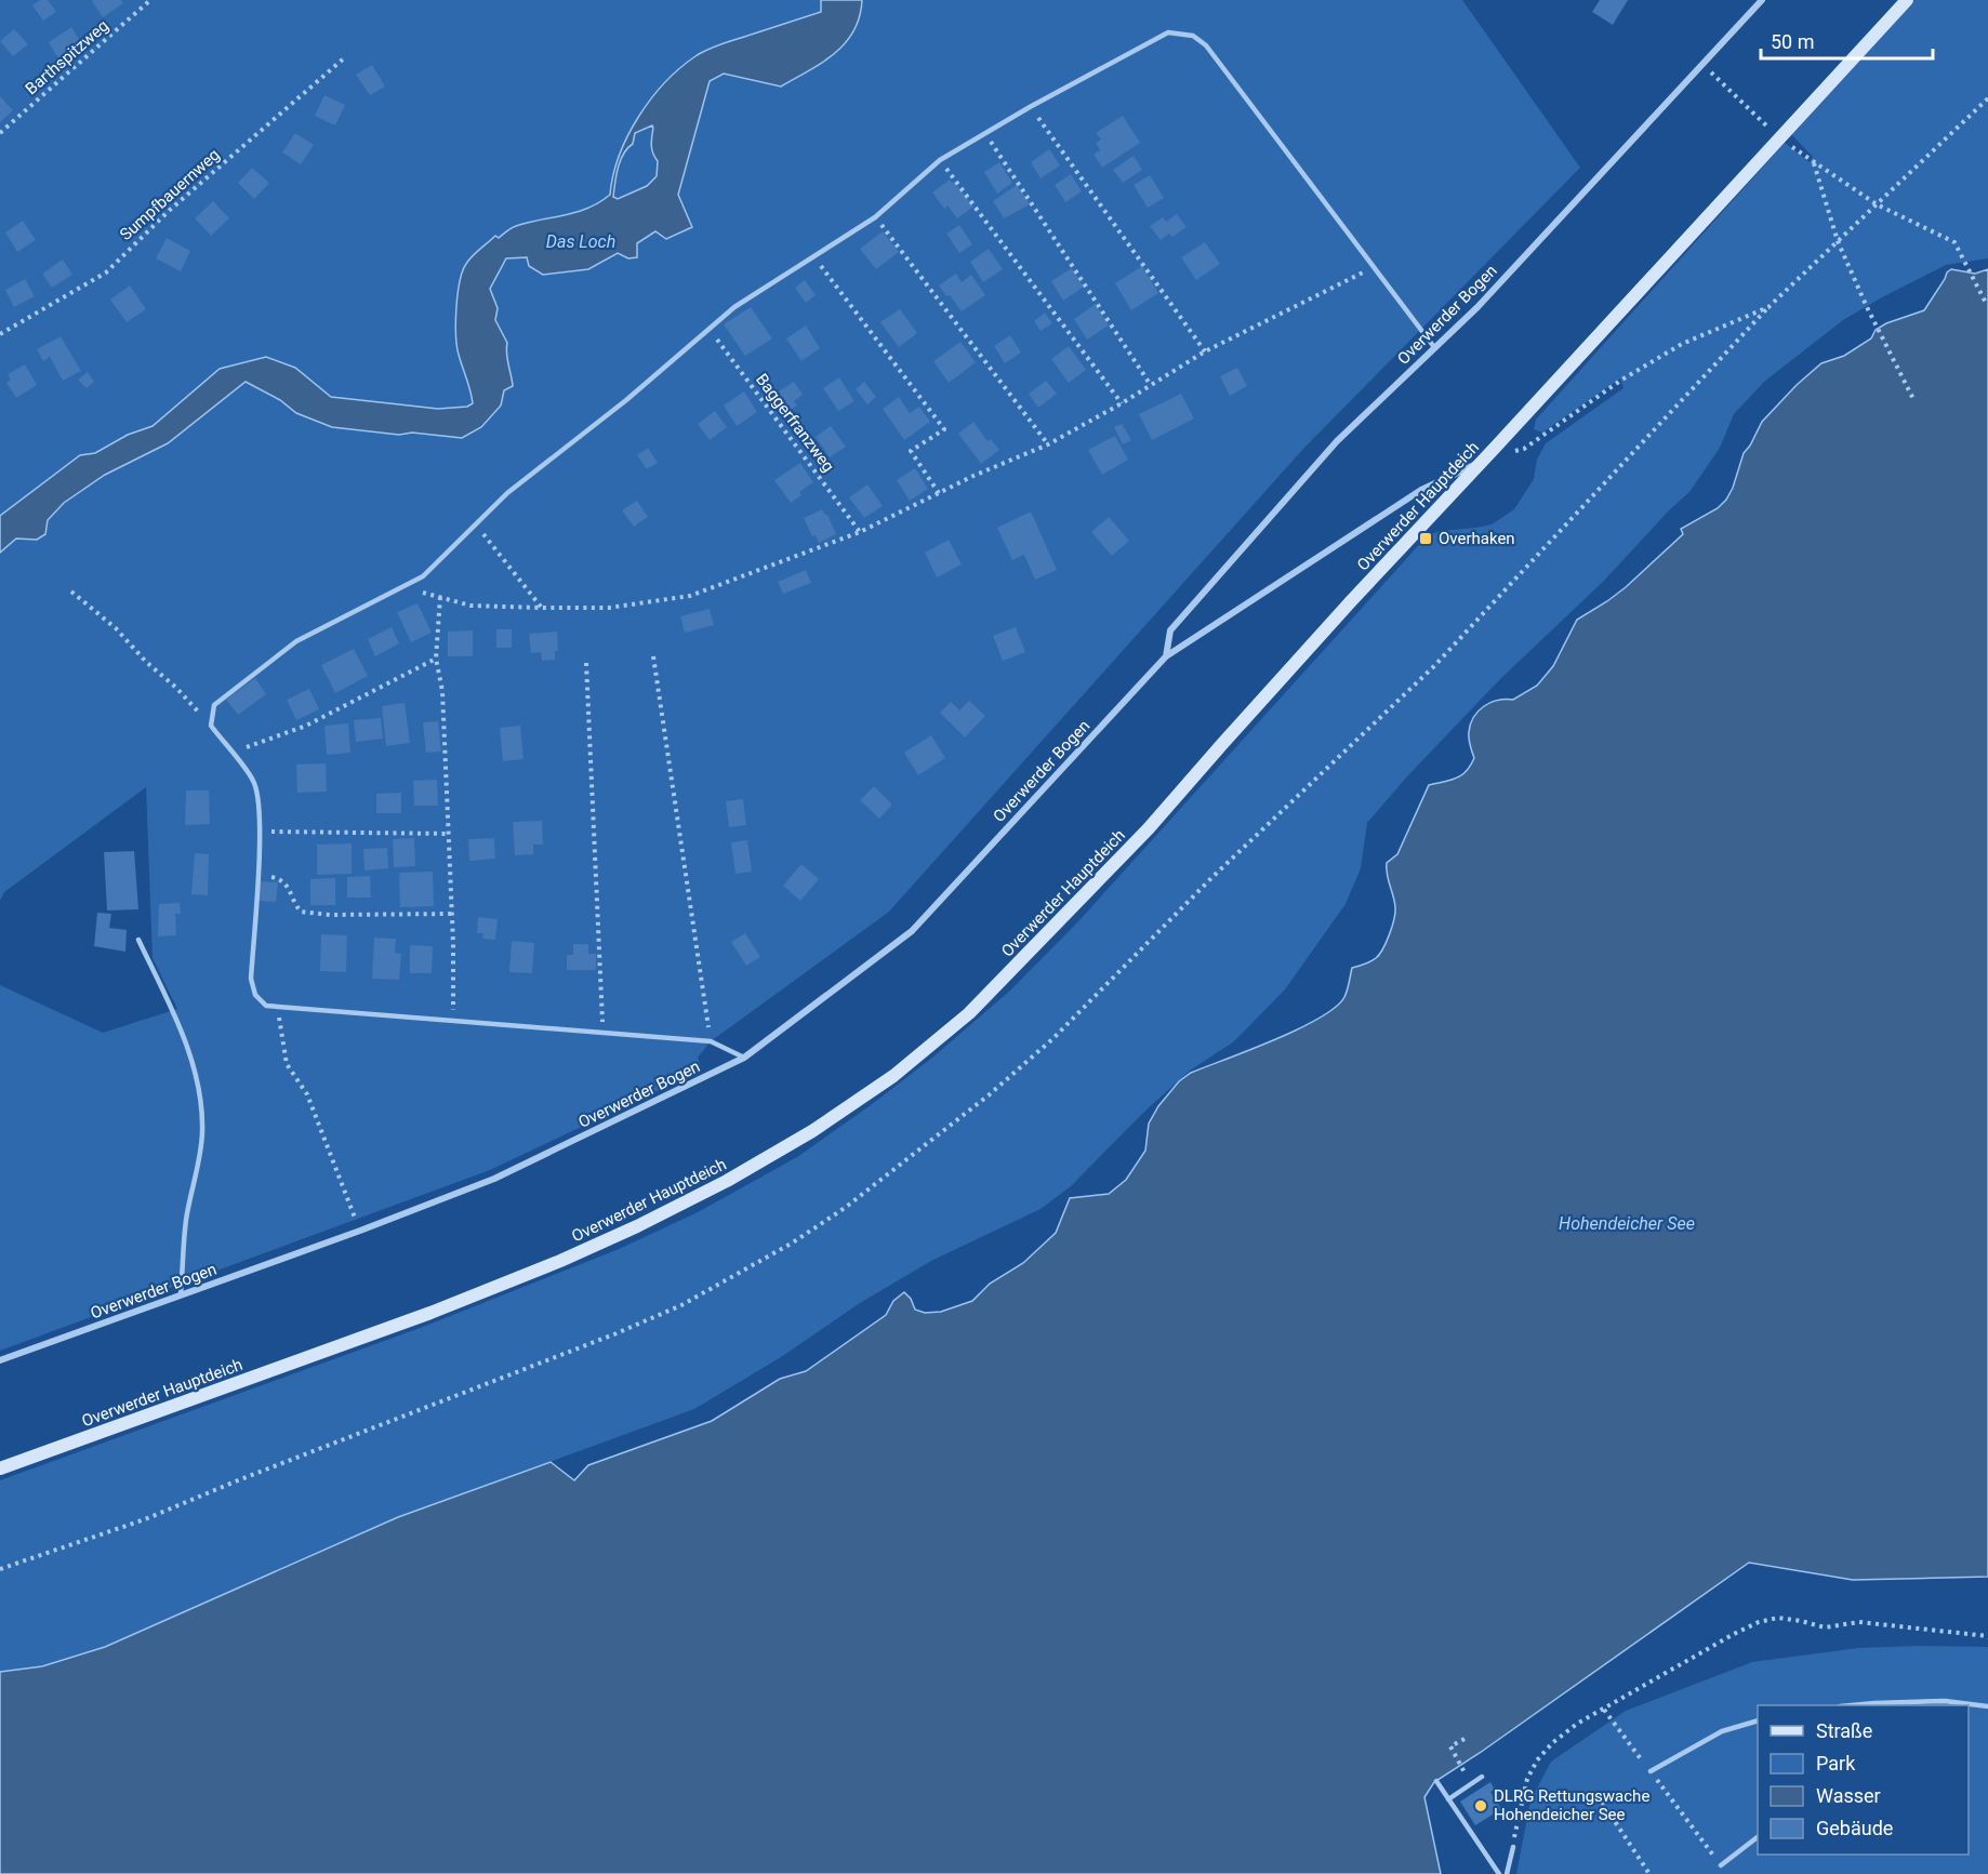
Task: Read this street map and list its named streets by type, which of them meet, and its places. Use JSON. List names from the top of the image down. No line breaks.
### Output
{"streets":{"street":["Overwerder Bogen","Overwerder Hauptdeich"],"path":["Barthspitzweg","Sumpfbauernweg","Baggerfranzweg"]},"crossings":[["Overwerder Bogen","Overwerder Hauptdeich"]],"water":["Das Loch","Hohendeicher See"],"places":{"transit":["Overhaken"],"other":["DLRG Rettungswache Hohendeicher See"]},"legend":["Straße","Park","Wasser","Gebäude"],"scale_bar":"50 m"}
